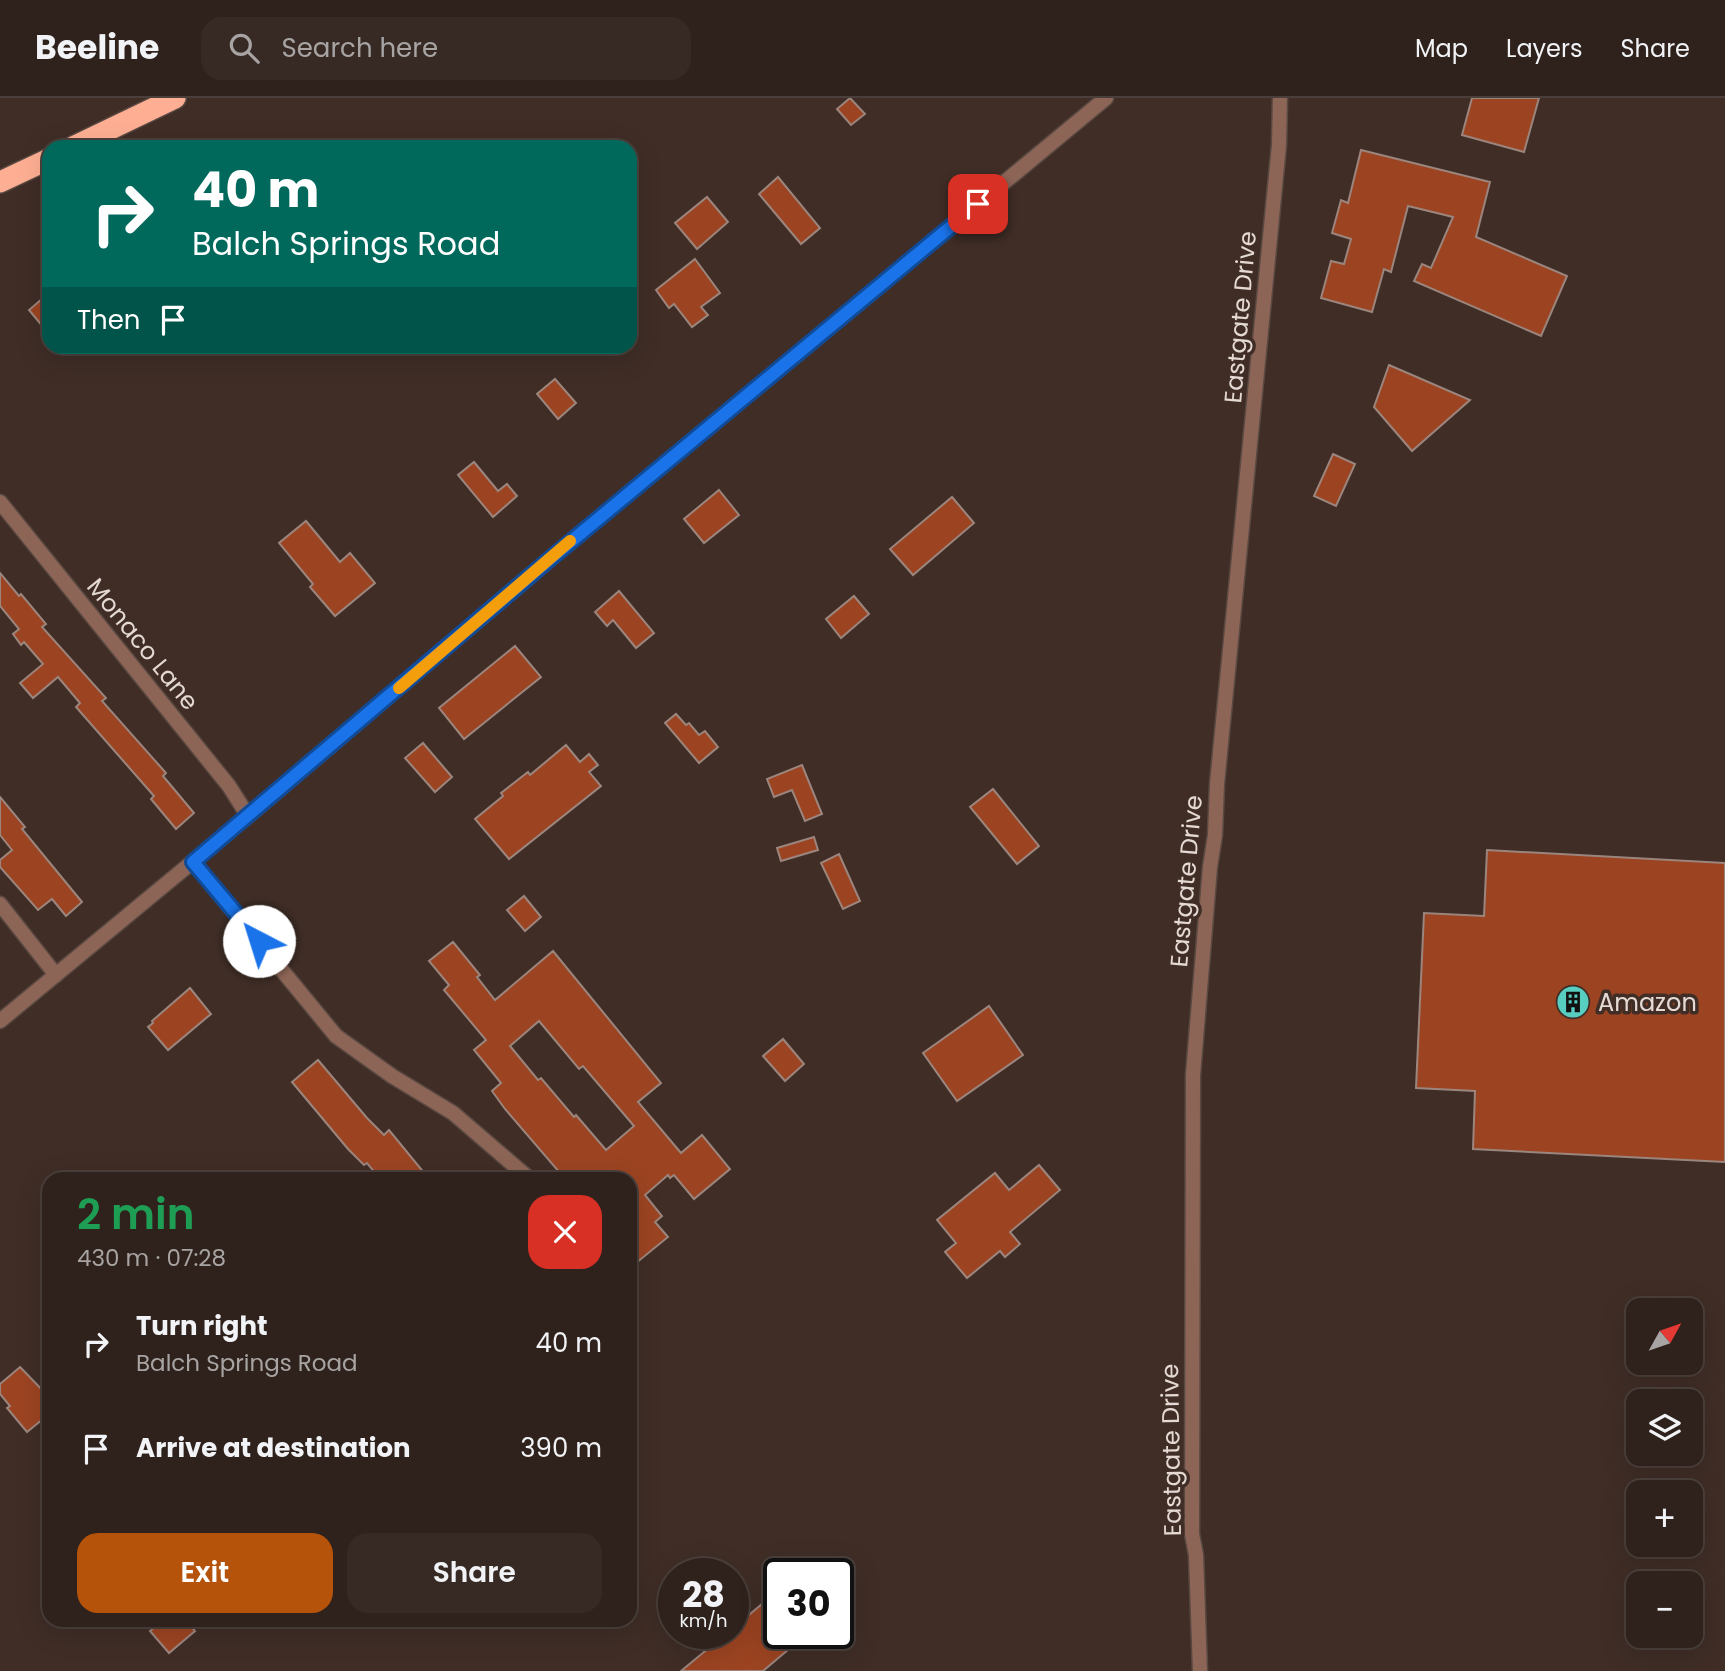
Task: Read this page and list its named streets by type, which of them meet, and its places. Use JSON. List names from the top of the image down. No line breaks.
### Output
{"streets":{"street":["Eastgate Drive","Monaco Lane"]},"places":{"building":["Amazon"]},"north":"top right","page":{"header":"Beeline","search":"Search here","nav":["Map","Layers","Share"],"turn":["40 m","Balch Springs Road"],"then":"Then","heading":["2 min","430 m · 07:28"],"list":[{"name":"Turn right","note":"Balch Springs Road","value":"40 m"},{"name":"Arrive at destination","value":"390 m"}],"map_buttons":["+","−"],"buttons":["Exit","Share"],"speed":"28 km/h","limit":"30"}}
